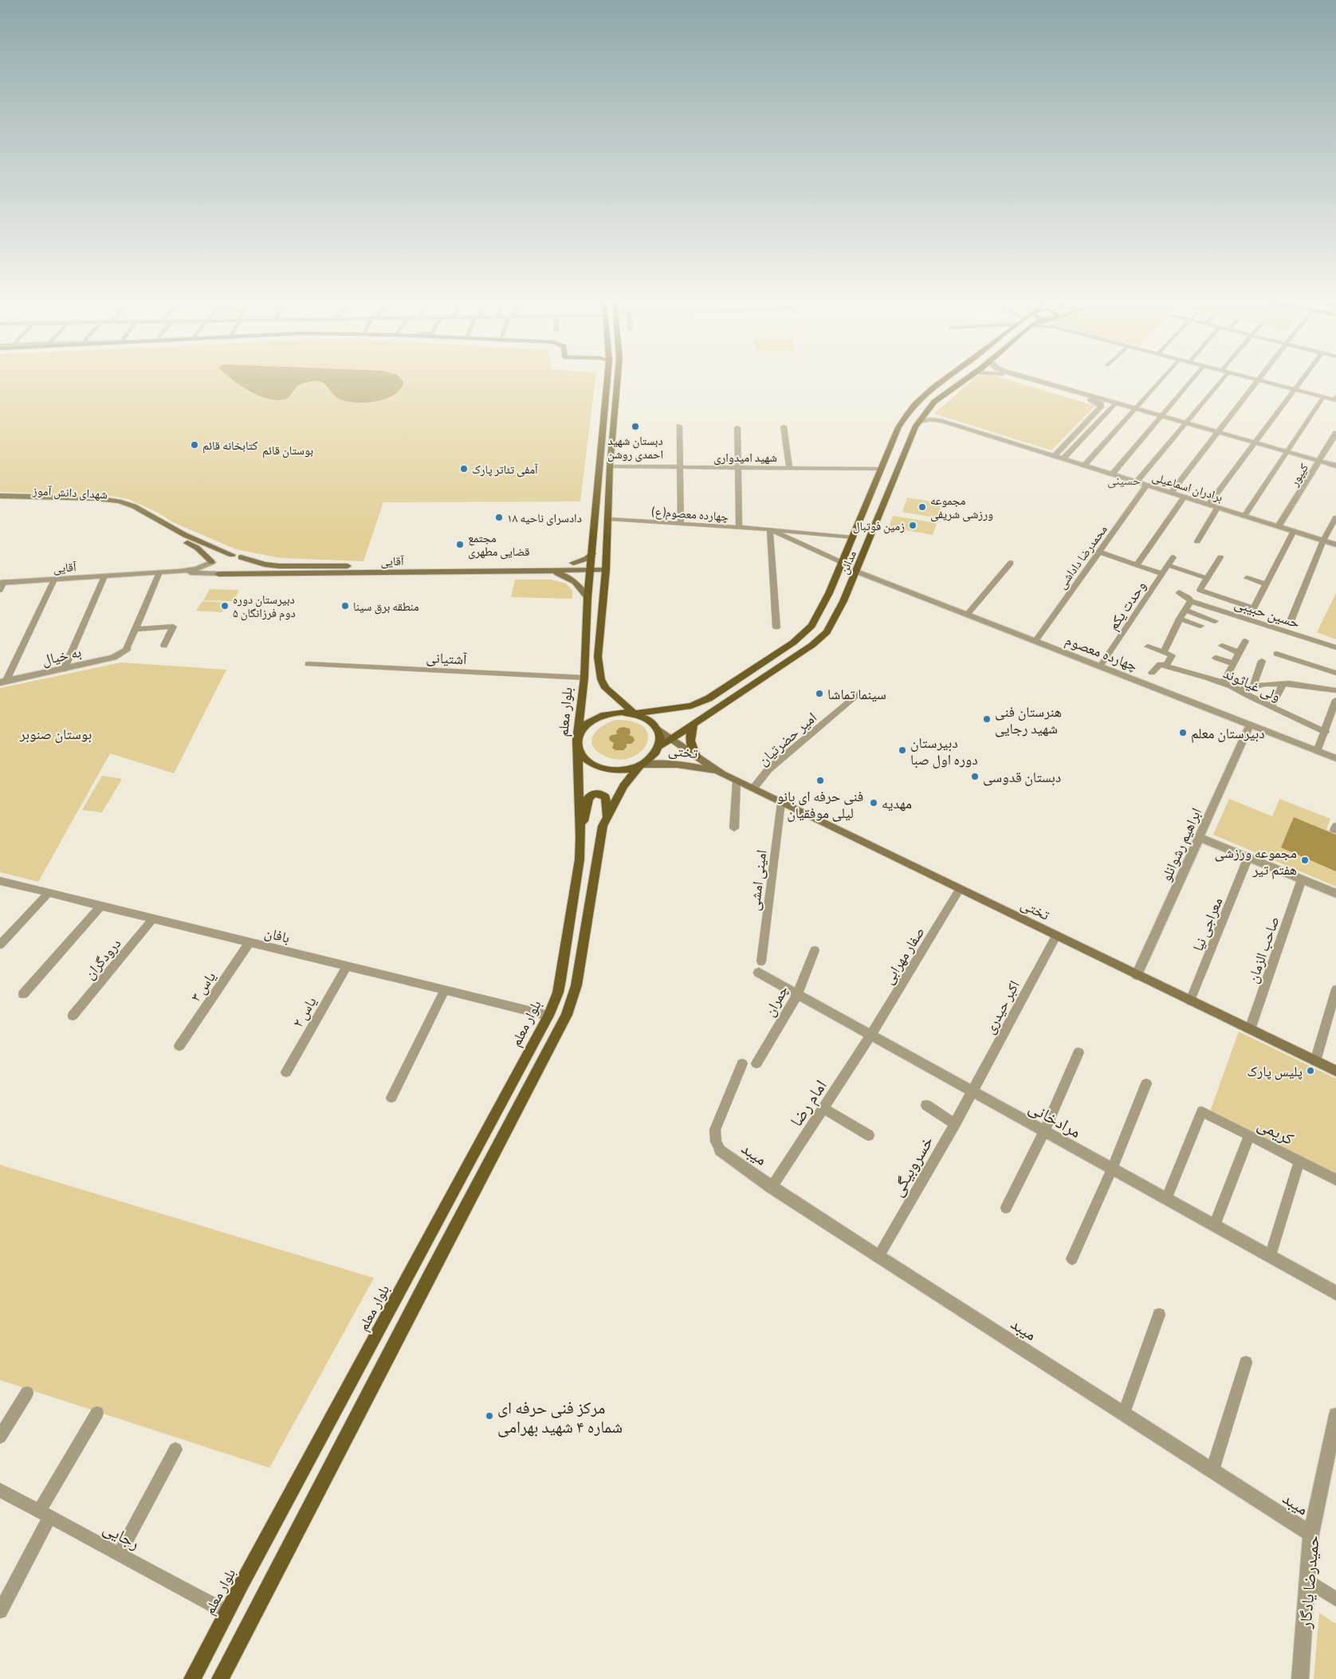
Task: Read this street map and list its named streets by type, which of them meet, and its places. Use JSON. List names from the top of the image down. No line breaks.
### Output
{"streets":{"main road":["شهدای دانش آموز","آقایی","مدائن","بلوار معلم","تختی"],"street":["شهيد امیدواری","کیپور","برادران اسماعیلی","چهارده معصوم(ع)","محمدرضا داداشی","وحدت یکم","حسین حبیبی","چهارده معصوم","به خیال","آشتیانی","ولی غیاثوند","امیر حضرتیان","ابراهیم رشوانلو","امینی امشی","معراجی نیا","بافان","صاحب الزمان","صفار مهرابی","درودگران","یاس ۳","چمران","اکبر حیدری","یاس ۲","امام رضا","مرادخانی","کریمی","میبد","خسروبیگی","رجایی","حمیدرضا یادگار"]},"crossings":[["شهيد امیدواری","مدائن"],["شهيد امیدواری","بلوار معلم"],["کیپور","برادران اسماعیلی"],["برادران اسماعیلی","محمدرضا داداشی"],["برادران اسماعیلی","مدائن"],["شهدای دانش آموز","آقایی"],["چهارده معصوم(ع)","مدائن"],["چهارده معصوم(ع)","بلوار معلم"],["محمدرضا داداشی","چهارده معصوم"],["آقایی","بلوار معلم"],["مدائن","چهارده معصوم"],["مدائن","بلوار معلم"],["مدائن","تختی"],["وحدت یکم","چهارده معصوم"],["چهارده معصوم","ابراهیم رشوانلو"],["آشتیانی","بلوار معلم"],["بلوار معلم","تختی"],["بلوار معلم","بافان"],["بلوار معلم","رجایی"],["امیر حضرتیان","تختی"],["تختی","ابراهیم رشوانلو"],["تختی","امینی امشی"],["تختی","معراجی نیا"],["تختی","صاحب الزمان"],["تختی","صفار مهرابی"],["تختی","اکبر حیدری"],["امینی امشی","مرادخانی"],["بافان","درودگران"],["بافان","یاس ۳"],["بافان","یاس ۲"],["صفار مهرابی","امام رضا"],["صفار مهرابی","مرادخانی"],["چمران","مرادخانی"],["اکبر حیدری","مرادخانی"],["اکبر حیدری","خسروبیگی"],["امام رضا","مرادخانی"],["امام رضا","میبد"],["مرادخانی","کریمی"],["مرادخانی","خسروبیگی"],["میبد","خسروبیگی"],["میبد","حمیدرضا یادگار"]],"districts":["حسینی"],"parks":["بوستان قائم","بوستان صنوبر"],"places":["دبستان شهید احمدی روشن","کتابخانه قائم","آمفی تئاتر پارک","مجموعه ورزشی شریفی","دادسرای ناحیه ۱۸","زمین فوتبال","مجتمع قضایی مطهری","دبیرستان دوره دوم فرزانگان ۵","منطقه برق سینا","سینما تماشا","هنرستان فنی شهید رجایی","دبیرستان معلم","دبیرستان دوره اول صبا","دبستان قدوسی","فنی حرفه ای بانو لیلی موفقیان","مهدیه","مجموعه ورزشی هفتم تیر","پلیس پارک","مرکز فنی حرفه ای شماره ۴ شهید بهرامی"]}
